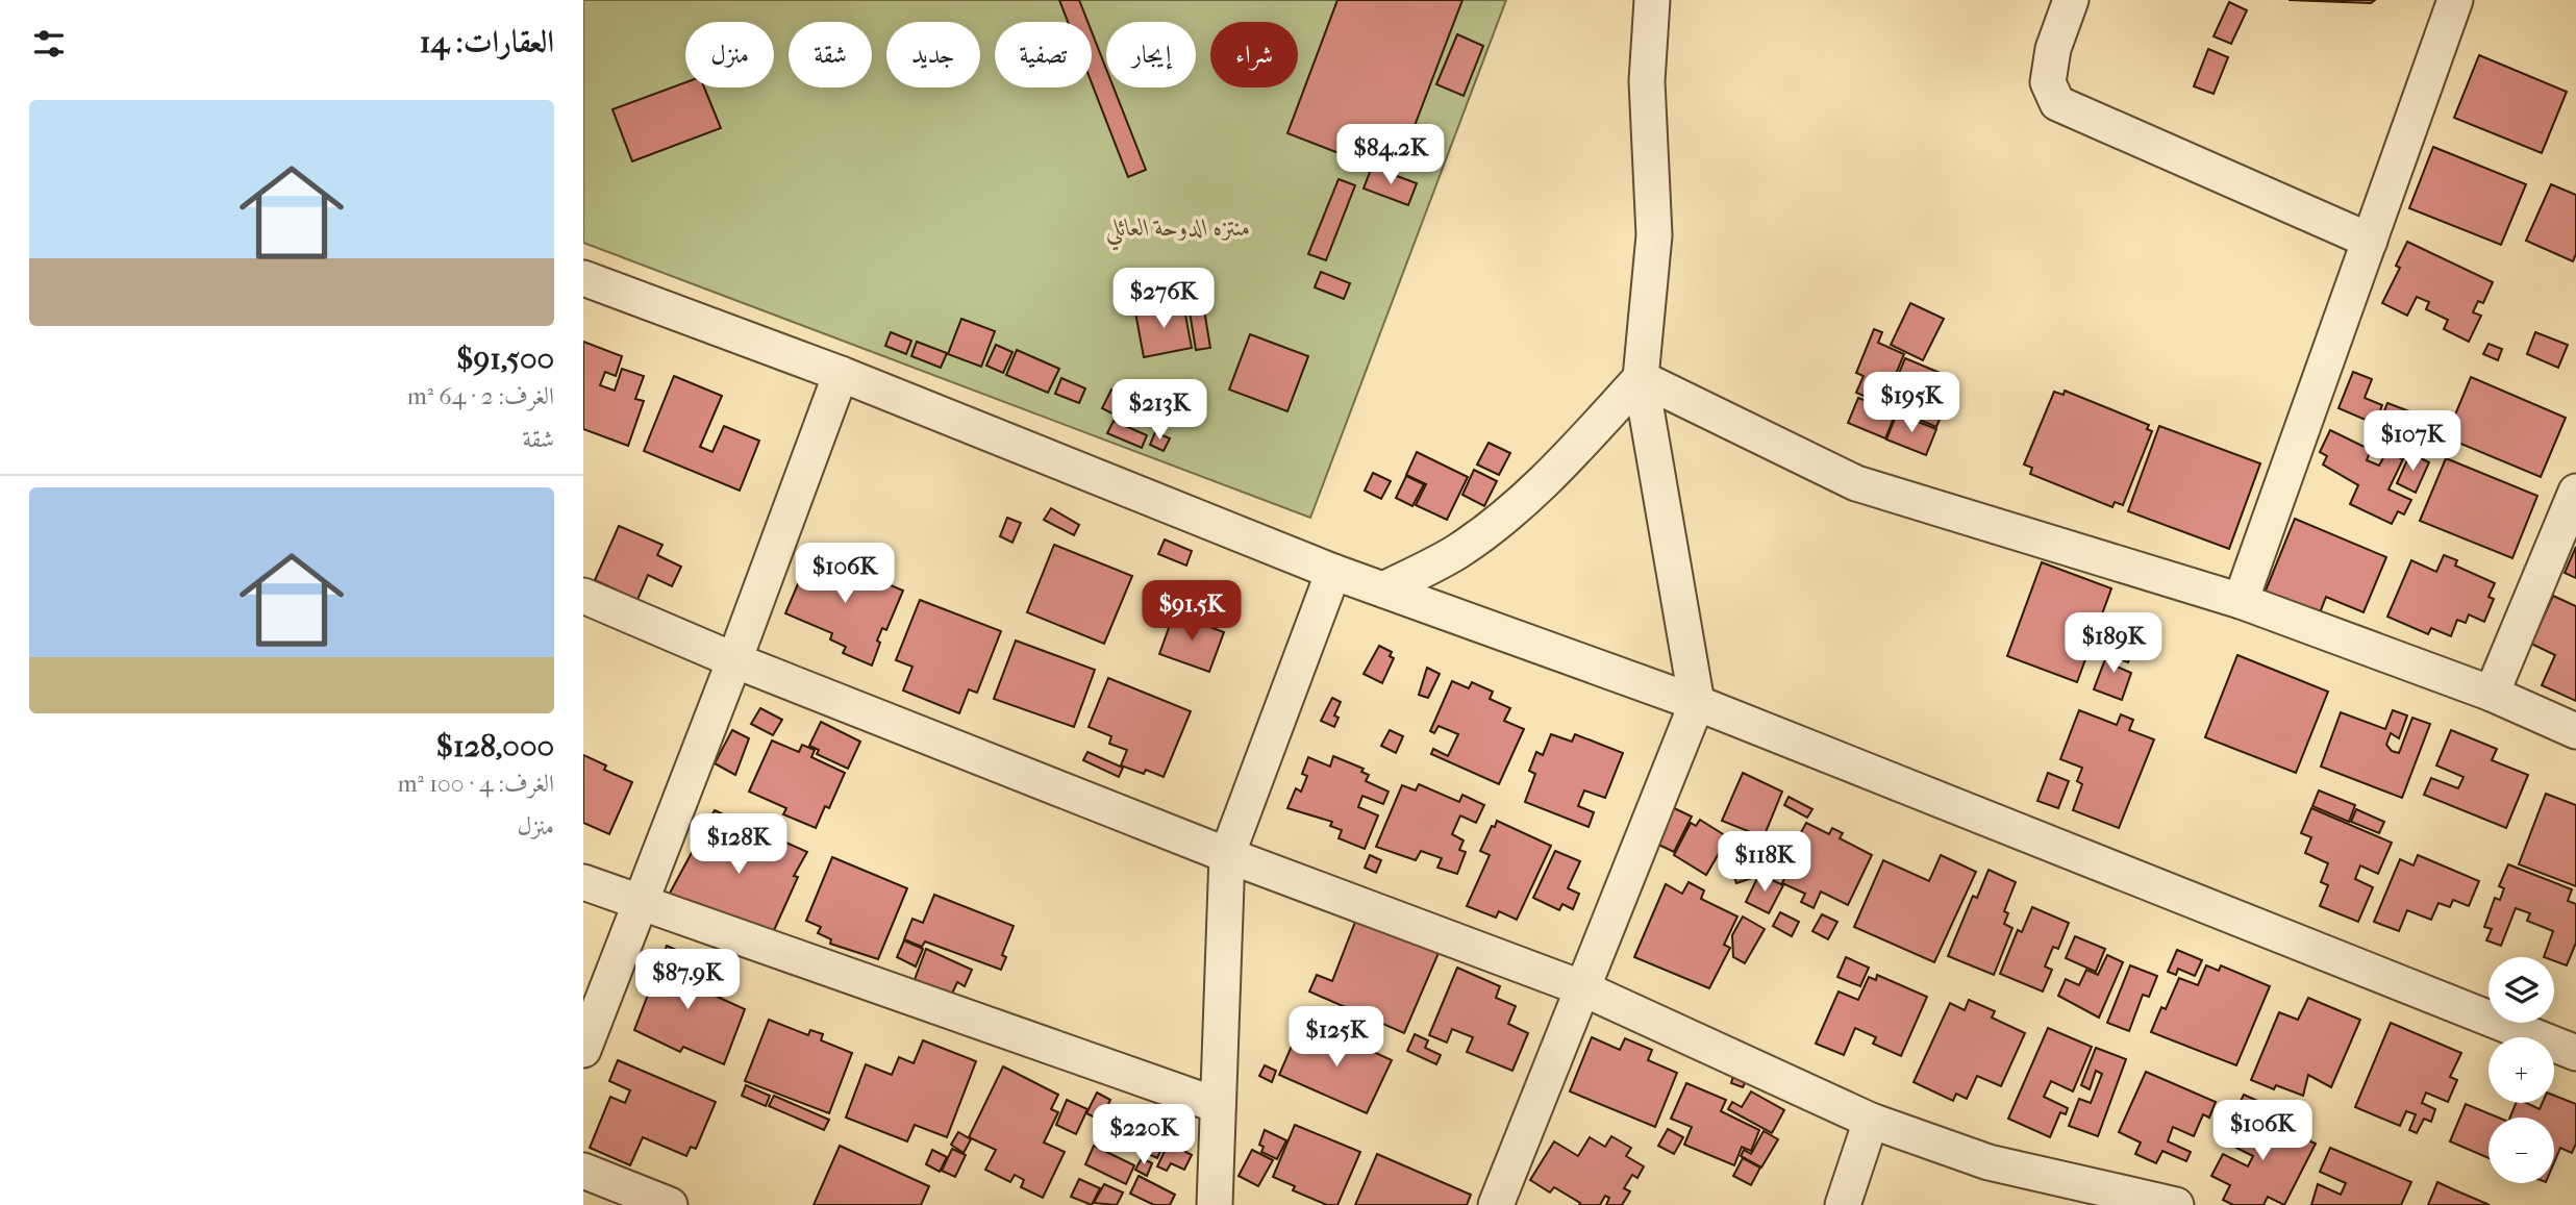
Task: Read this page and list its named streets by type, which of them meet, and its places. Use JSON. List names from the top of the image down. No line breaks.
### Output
{"parks":["منتزه الدوحة العائلي"],"page":{"heading":"العقارات: 14","chip":["شراء","إيجار","تصفية","جديد","شقة","منزل"],"list":[{"name":"$91,500","note":"الغرف: 2 · 64 m² · شقة"},{"name":"$128,000","note":"الغرف: 4 · 100 m² · منزل"}],"price":["$84.2K","$276K","$195K","$213K","$107K","$106K","$91.5K","$189K","$128K","$118K","$87.9K","$125K","$106K","$220K"],"map_buttons":["+","−"]}}
